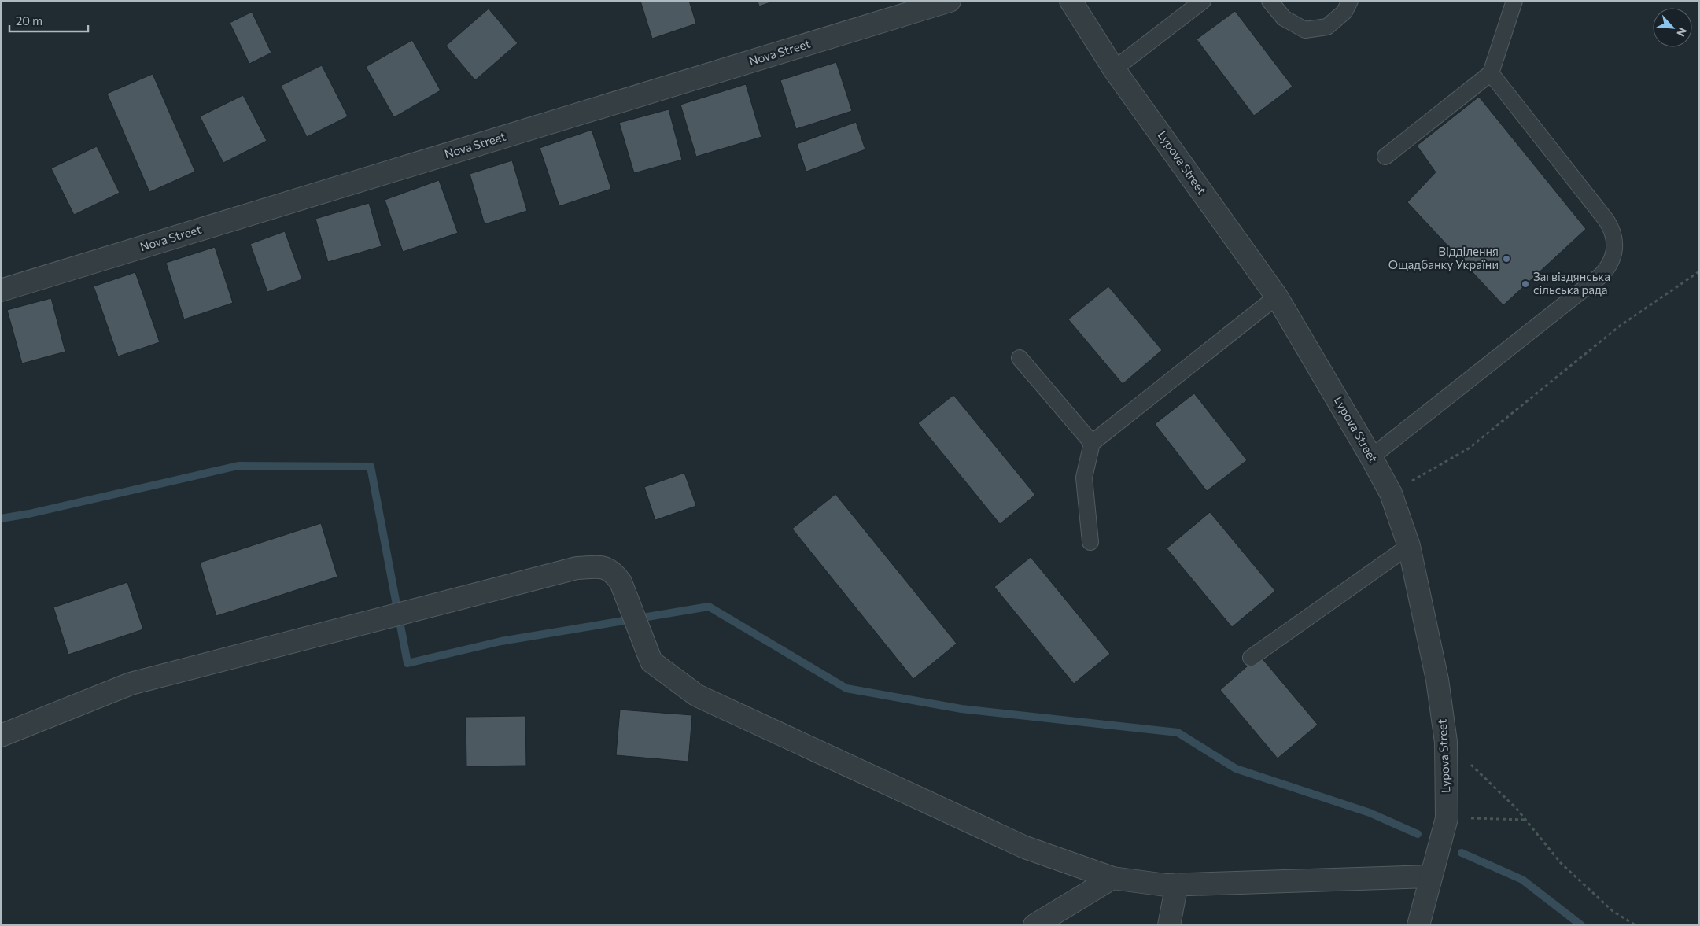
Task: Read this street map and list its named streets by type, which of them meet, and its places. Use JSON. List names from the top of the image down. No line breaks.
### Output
{"streets":{"street":["Nova Street","Lypova Street"]},"places":["Відділення Ощадбанку України","Загвіздянська сільська рада"],"scale_bar":"20 m","north":"bottom right"}
